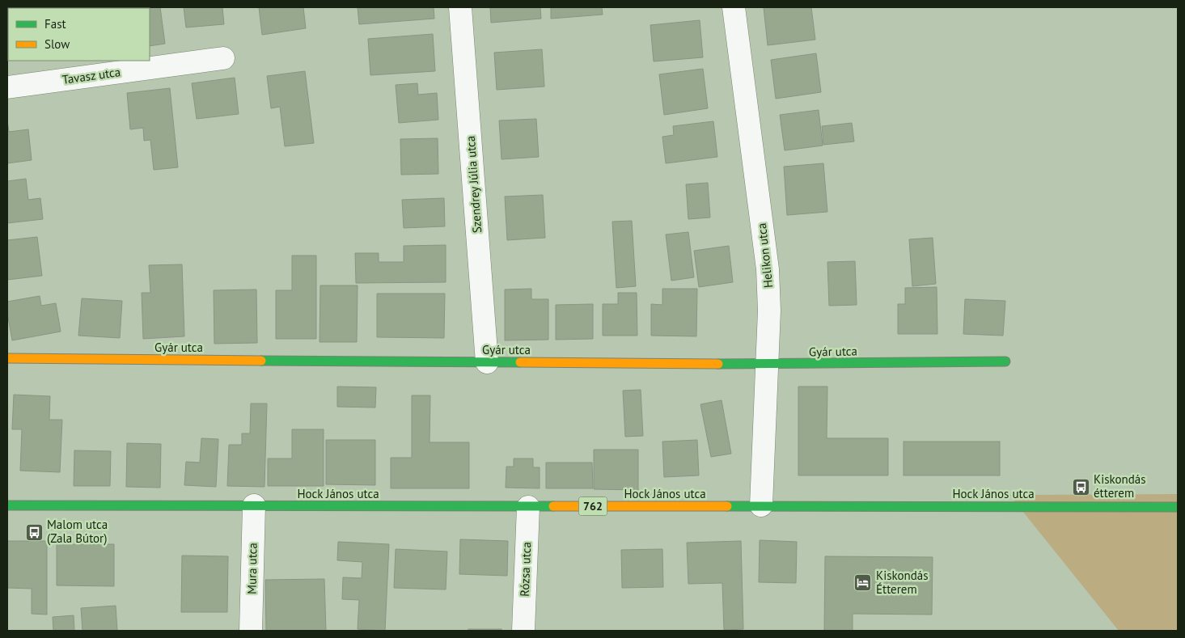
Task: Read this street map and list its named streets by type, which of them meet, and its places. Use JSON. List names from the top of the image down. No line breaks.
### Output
{"streets":{"main road":["Gyár utca","Hock János utca","762"],"street":["Tavasz utca","Szendrey Júlia utca","Helikon utca","Mura utca","Rózsa utca"]},"crossings":[["Szendrey Júlia utca","Gyár utca"],["Helikon utca","Gyár utca"],["Helikon utca","Hock János utca"],["Hock János utca","Mura utca"],["Hock János utca","Rózsa utca"]],"places":{"bus stop":["Kiskondás étterem","Malom utca (Zala Bútor)"],"hotel":["Kiskondás Étterem"]},"legend":["Fast","Slow"]}
